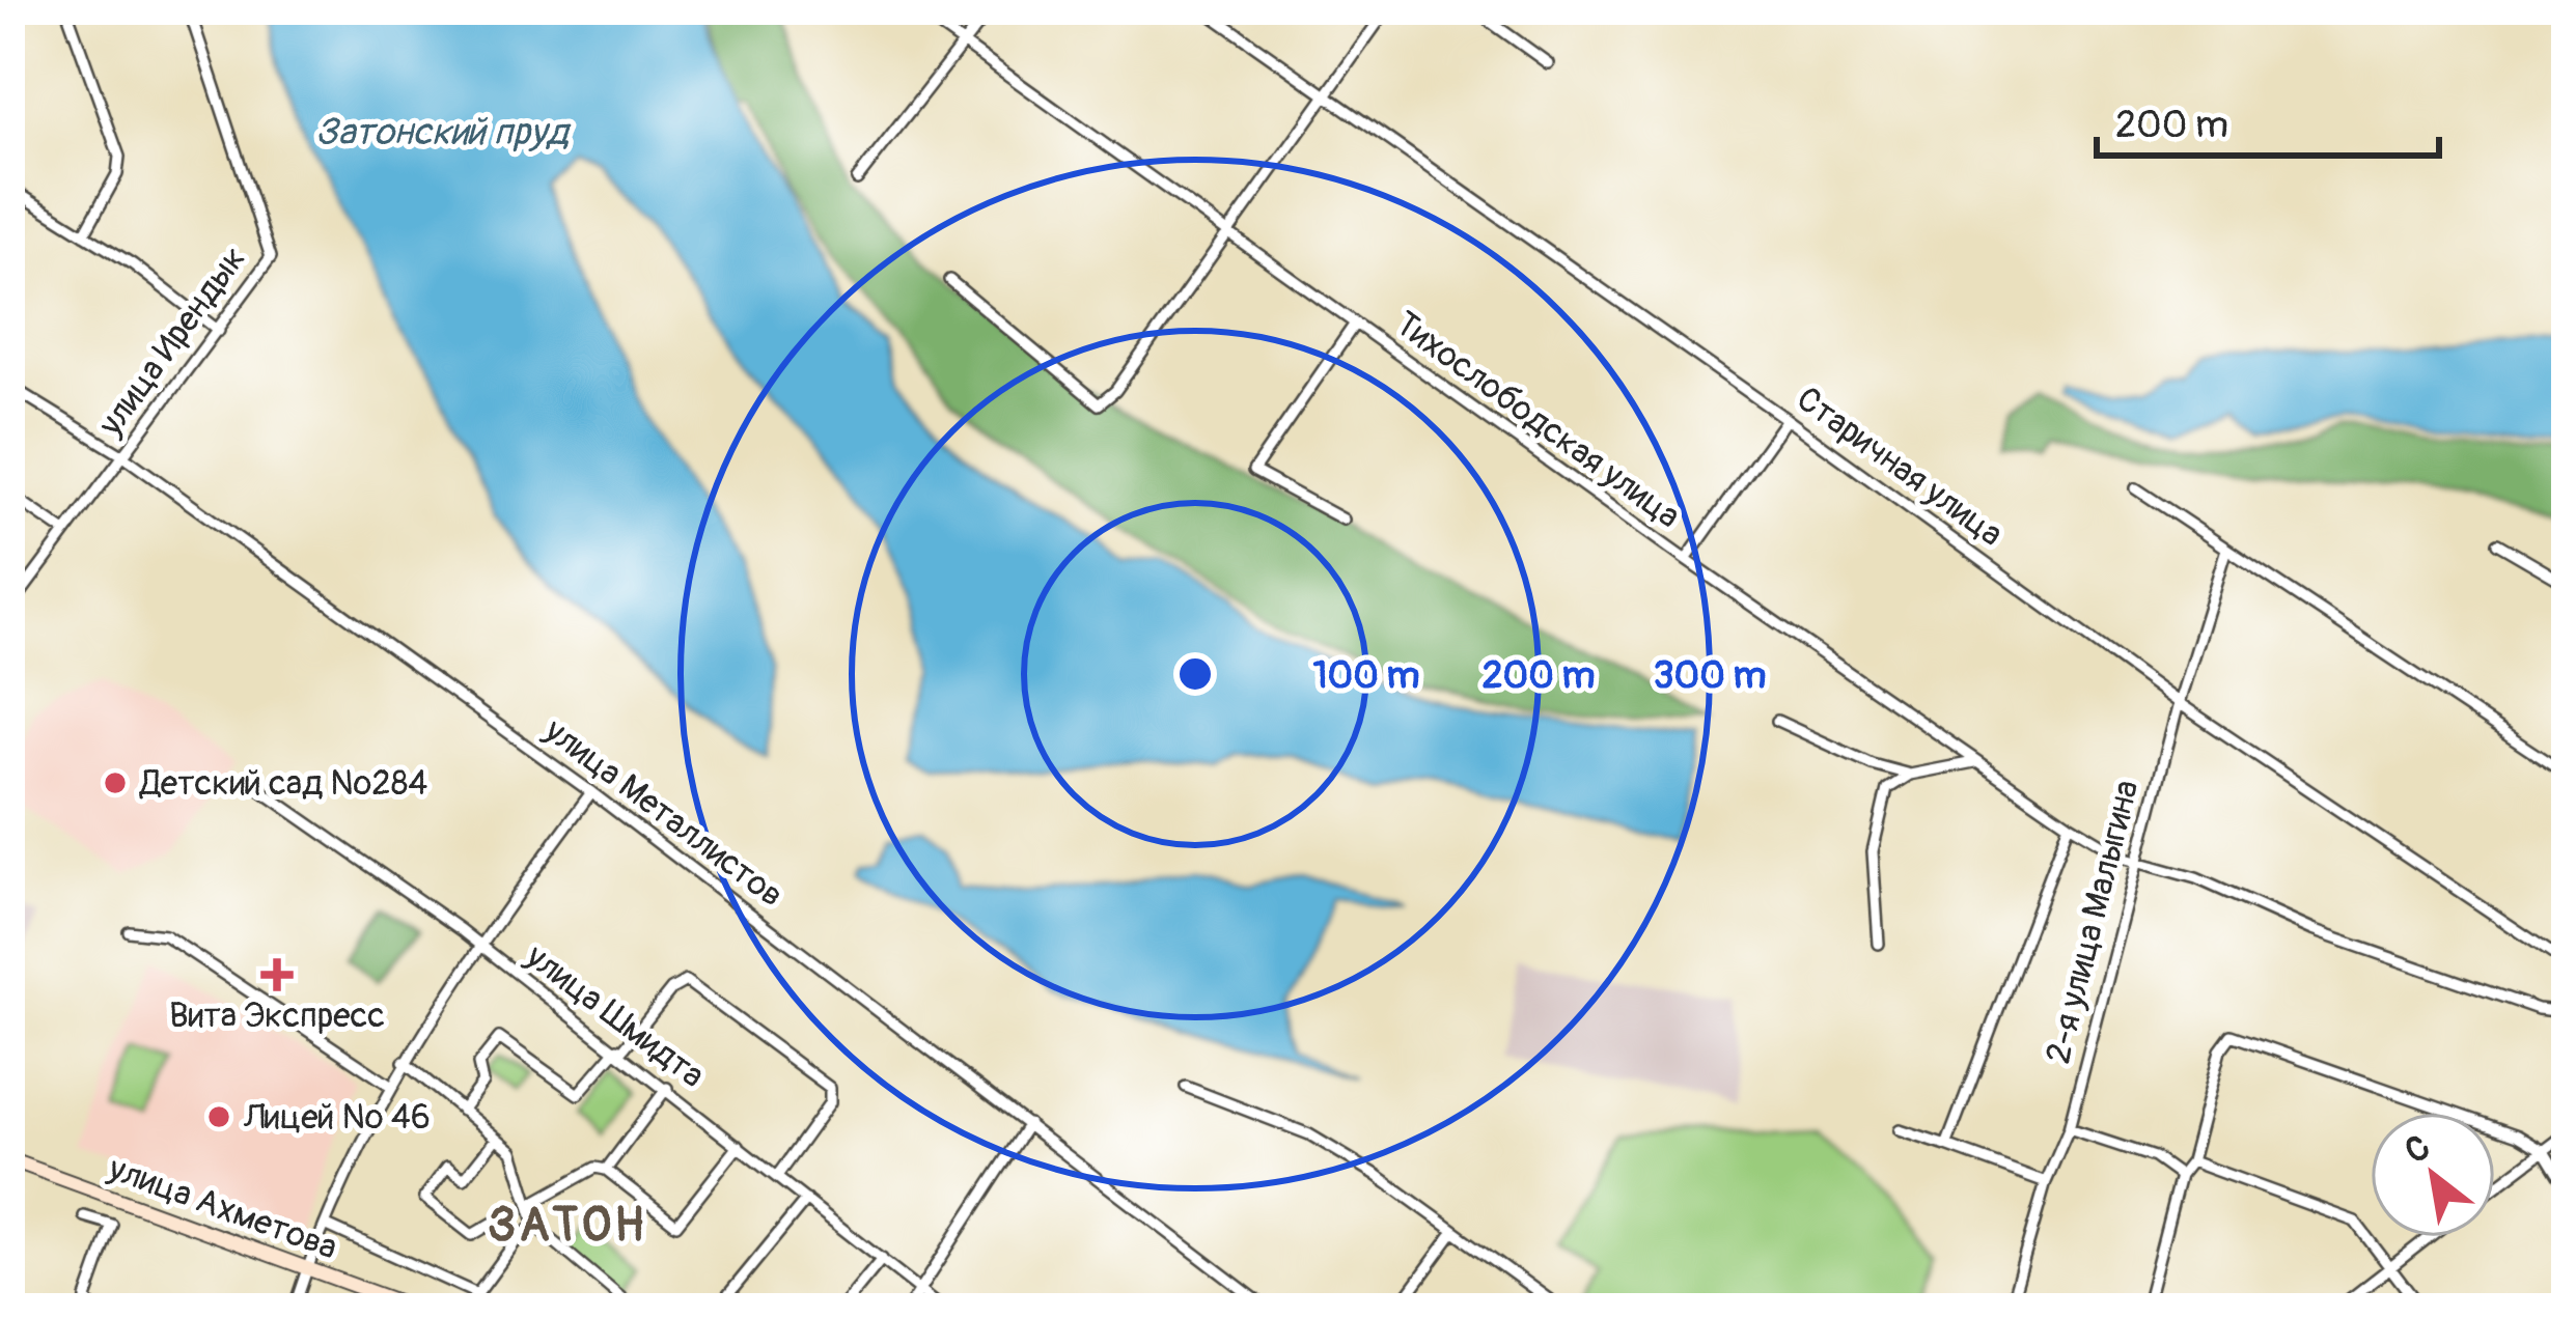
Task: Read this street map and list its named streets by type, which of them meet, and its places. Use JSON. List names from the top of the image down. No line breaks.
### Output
{"streets":{"main road":["улица Ахметова"],"street":["улица Ирендык","Тихослободская улица","Старичная улица","улица Металлистов","2-я улица Малыгина","улица Шмидта"]},"crossings":[["улица Ирендык","улица Металлистов"],["Тихослободская улица","2-я улица Малыгина"],["Старичная улица","2-я улица Малыгина"]],"districts":["ЗАТОН"],"water":["Затонский пруд"],"places":{"other":["Детский сад №284","Лицей № 46"],"health":["Вита Экспресс"]},"scale_bar":"200 m","north":"top left","rings":["100 m","200 m","300 m"]}
